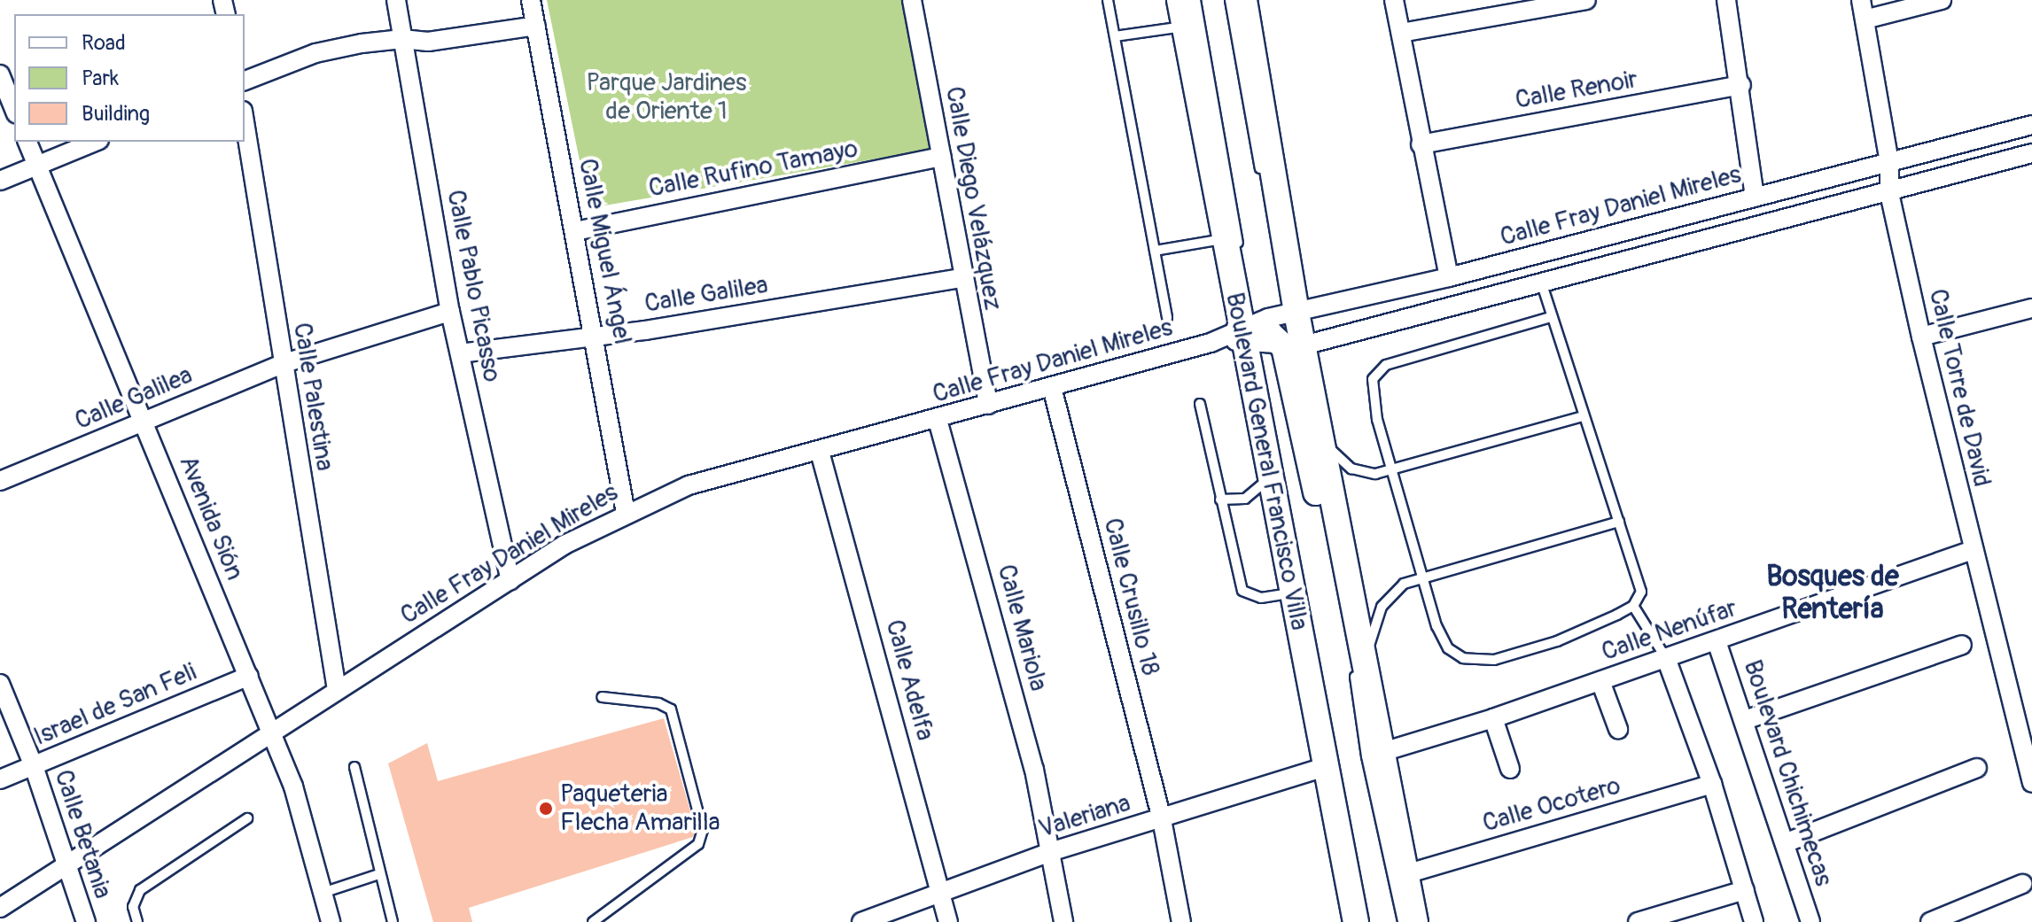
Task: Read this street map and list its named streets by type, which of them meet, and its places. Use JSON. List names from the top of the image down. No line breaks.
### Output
{"streets":{"main road":["Boulevard General Francisco Villa"],"street":["Calle Renoir","Calle Rufino Tamayo","Calle Diego Velázquez","Calle Fray Daniel Mireles","Calle Miguel Ángel","Calle Pablo Picasso","Calle Galilea","Calle Torre de David","Calle Palestina","Avenida Sión","Calle Crusillo 18","Calle Mariola","Calle Nenúfar","Calle Adelfa","Israel de San Feli","Boulevard Chichimecas","Calle Ocotero","Valeriana","Calle Betania"]},"crossings":[["Calle Rufino Tamayo","Calle Diego Velázquez"],["Calle Rufino Tamayo","Calle Miguel Ángel"],["Calle Diego Velázquez","Calle Fray Daniel Mireles"],["Calle Diego Velázquez","Calle Galilea"],["Calle Fray Daniel Mireles","Calle Miguel Ángel"],["Calle Fray Daniel Mireles","Calle Pablo Picasso"],["Calle Fray Daniel Mireles","Calle Torre de David"],["Calle Fray Daniel Mireles","Calle Palestina"],["Calle Fray Daniel Mireles","Boulevard General Francisco Villa"],["Calle Fray Daniel Mireles","Avenida Sión"],["Calle Fray Daniel Mireles","Calle Crusillo 18"],["Calle Fray Daniel Mireles","Calle Mariola"],["Calle Fray Daniel Mireles","Calle Adelfa"],["Calle Fray Daniel Mireles","Calle Betania"],["Calle Miguel Ángel","Calle Galilea"],["Calle Pablo Picasso","Calle Galilea"],["Calle Galilea","Calle Palestina"],["Calle Galilea","Avenida Sión"],["Calle Torre de David","Calle Nenúfar"],["Boulevard General Francisco Villa","Valeriana"],["Avenida Sión","Israel de San Feli"],["Calle Crusillo 18","Valeriana"],["Calle Mariola","Valeriana"],["Calle Nenúfar","Boulevard Chichimecas"],["Calle Adelfa","Valeriana"],["Israel de San Feli","Calle Betania"]],"districts":["Bosques de Rentería"],"parks":["Parque Jardines de Oriente 1"],"places":["Paqueteria Flecha Amarilla"],"legend":["Road","Park","Building"]}
